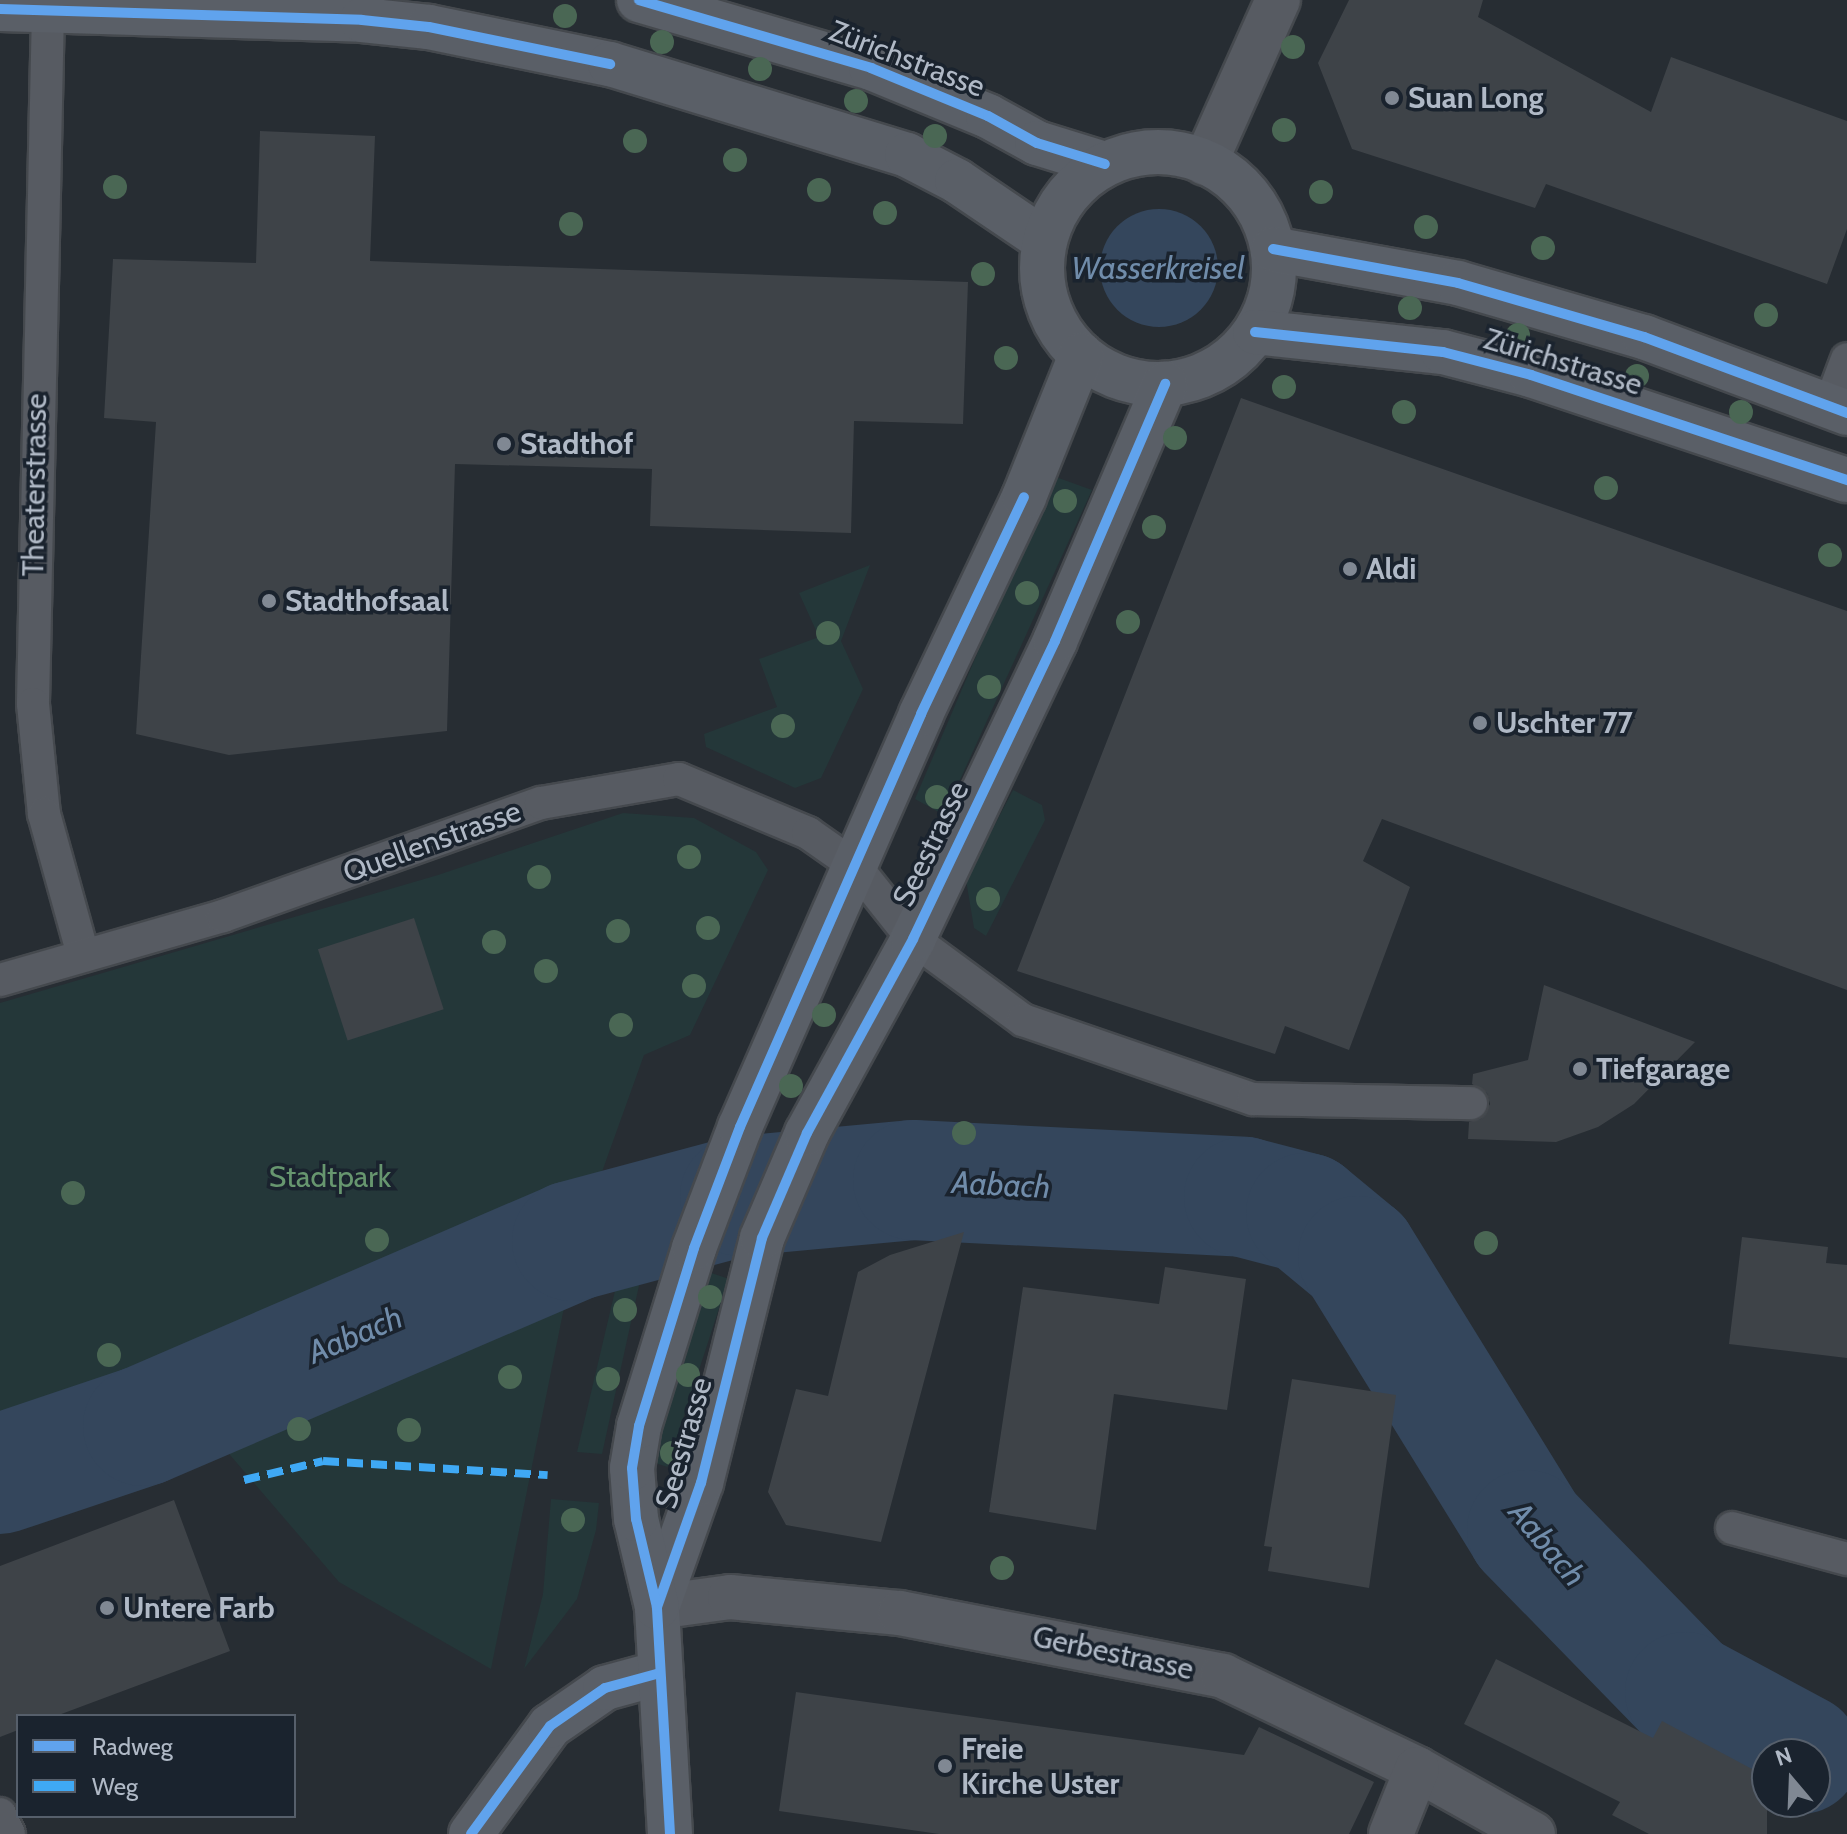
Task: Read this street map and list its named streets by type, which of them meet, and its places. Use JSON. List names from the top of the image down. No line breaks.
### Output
{"streets":{"main road":["Zürichstrasse","Seestrasse"],"street":["Gerbestrasse"],"lane":["Theaterstrasse","Quellenstrasse"]},"crossings":[["Zürichstrasse","Seestrasse"],["Theaterstrasse","Quellenstrasse"],["Quellenstrasse","Seestrasse"],["Seestrasse","Gerbestrasse"]],"water":["Wasserkreisel","Aabach"],"parks":["Stadtpark"],"places":["Suan Long","Stadthof","Aldi","Stadthofsaal","Uschter 77","Tiefgarage","Untere Farb","Freie Kirche Uster"],"legend":["Radweg","Weg"],"north":"top"}
